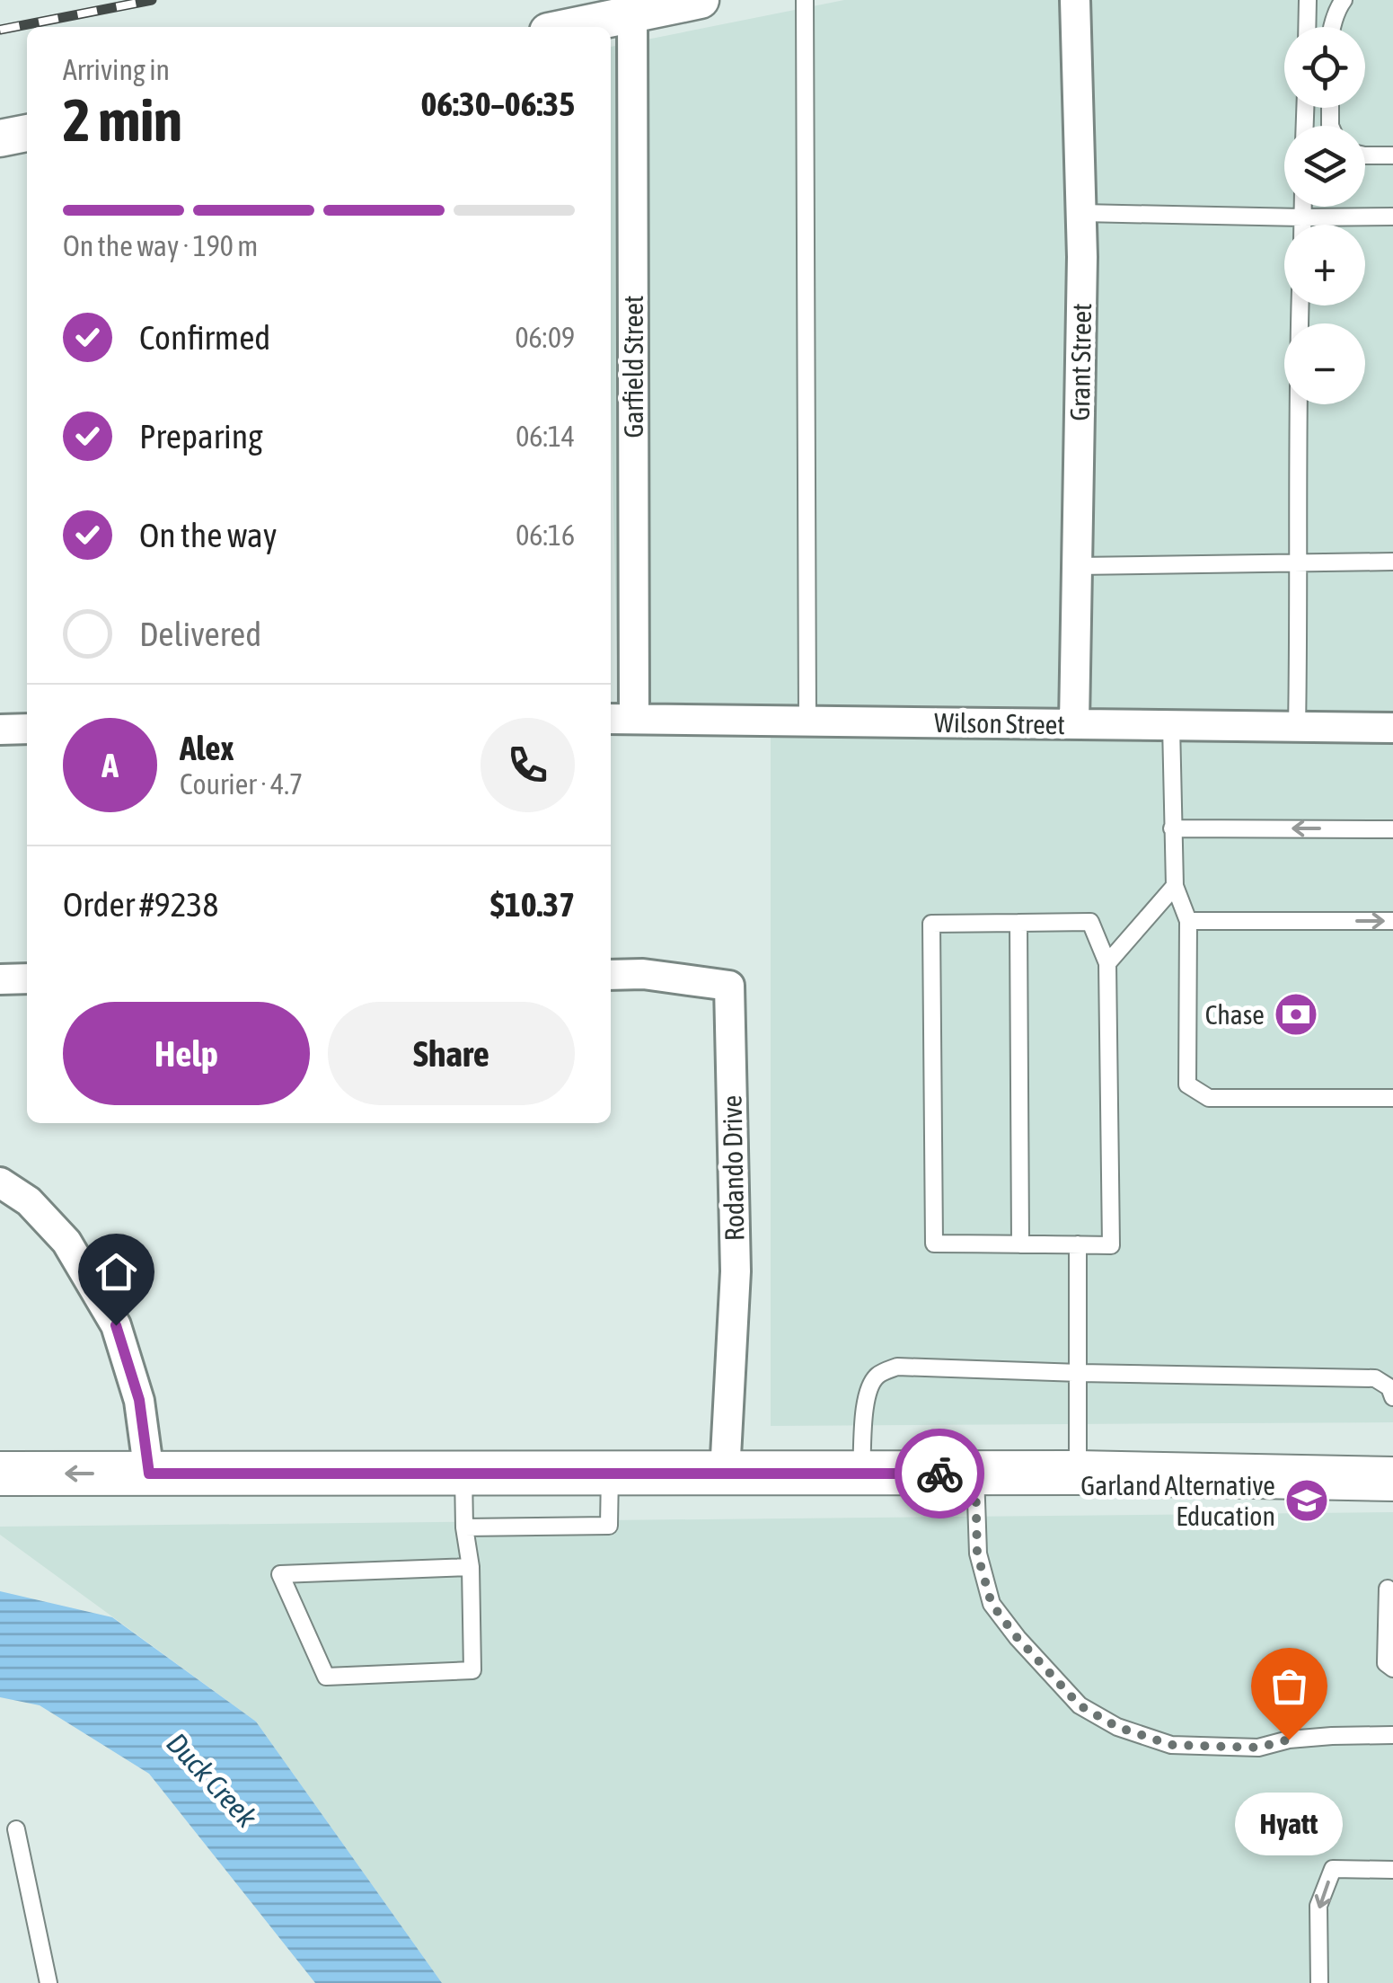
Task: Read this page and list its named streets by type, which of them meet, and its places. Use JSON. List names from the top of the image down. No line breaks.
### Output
{"streets":{"street":["Grant Street","Garfield Street","Wilson Street","Rodando Drive"]},"crossings":[["Grant Street","Wilson Street"],["Garfield Street","Wilson Street"]],"water":["Duck Creek"],"places":{"bank":["Chase"],"school or university":["Garland Alternative Education"],"other":["Hyatt"]},"page":{"map_buttons":["+","−"],"heading":["2 min","Arriving in","06:30–06:35"],"panel":["Alex","Courier · 4.7","Order #9238","$10.37"],"bar":"On the way · 190 m","list":[["Confirmed","06:09"],["Preparing","06:14"],["On the way","06:16"],"Delivered"],"round":"A","buttons":["Help","Share"],"bubble":"Hyatt"}}
